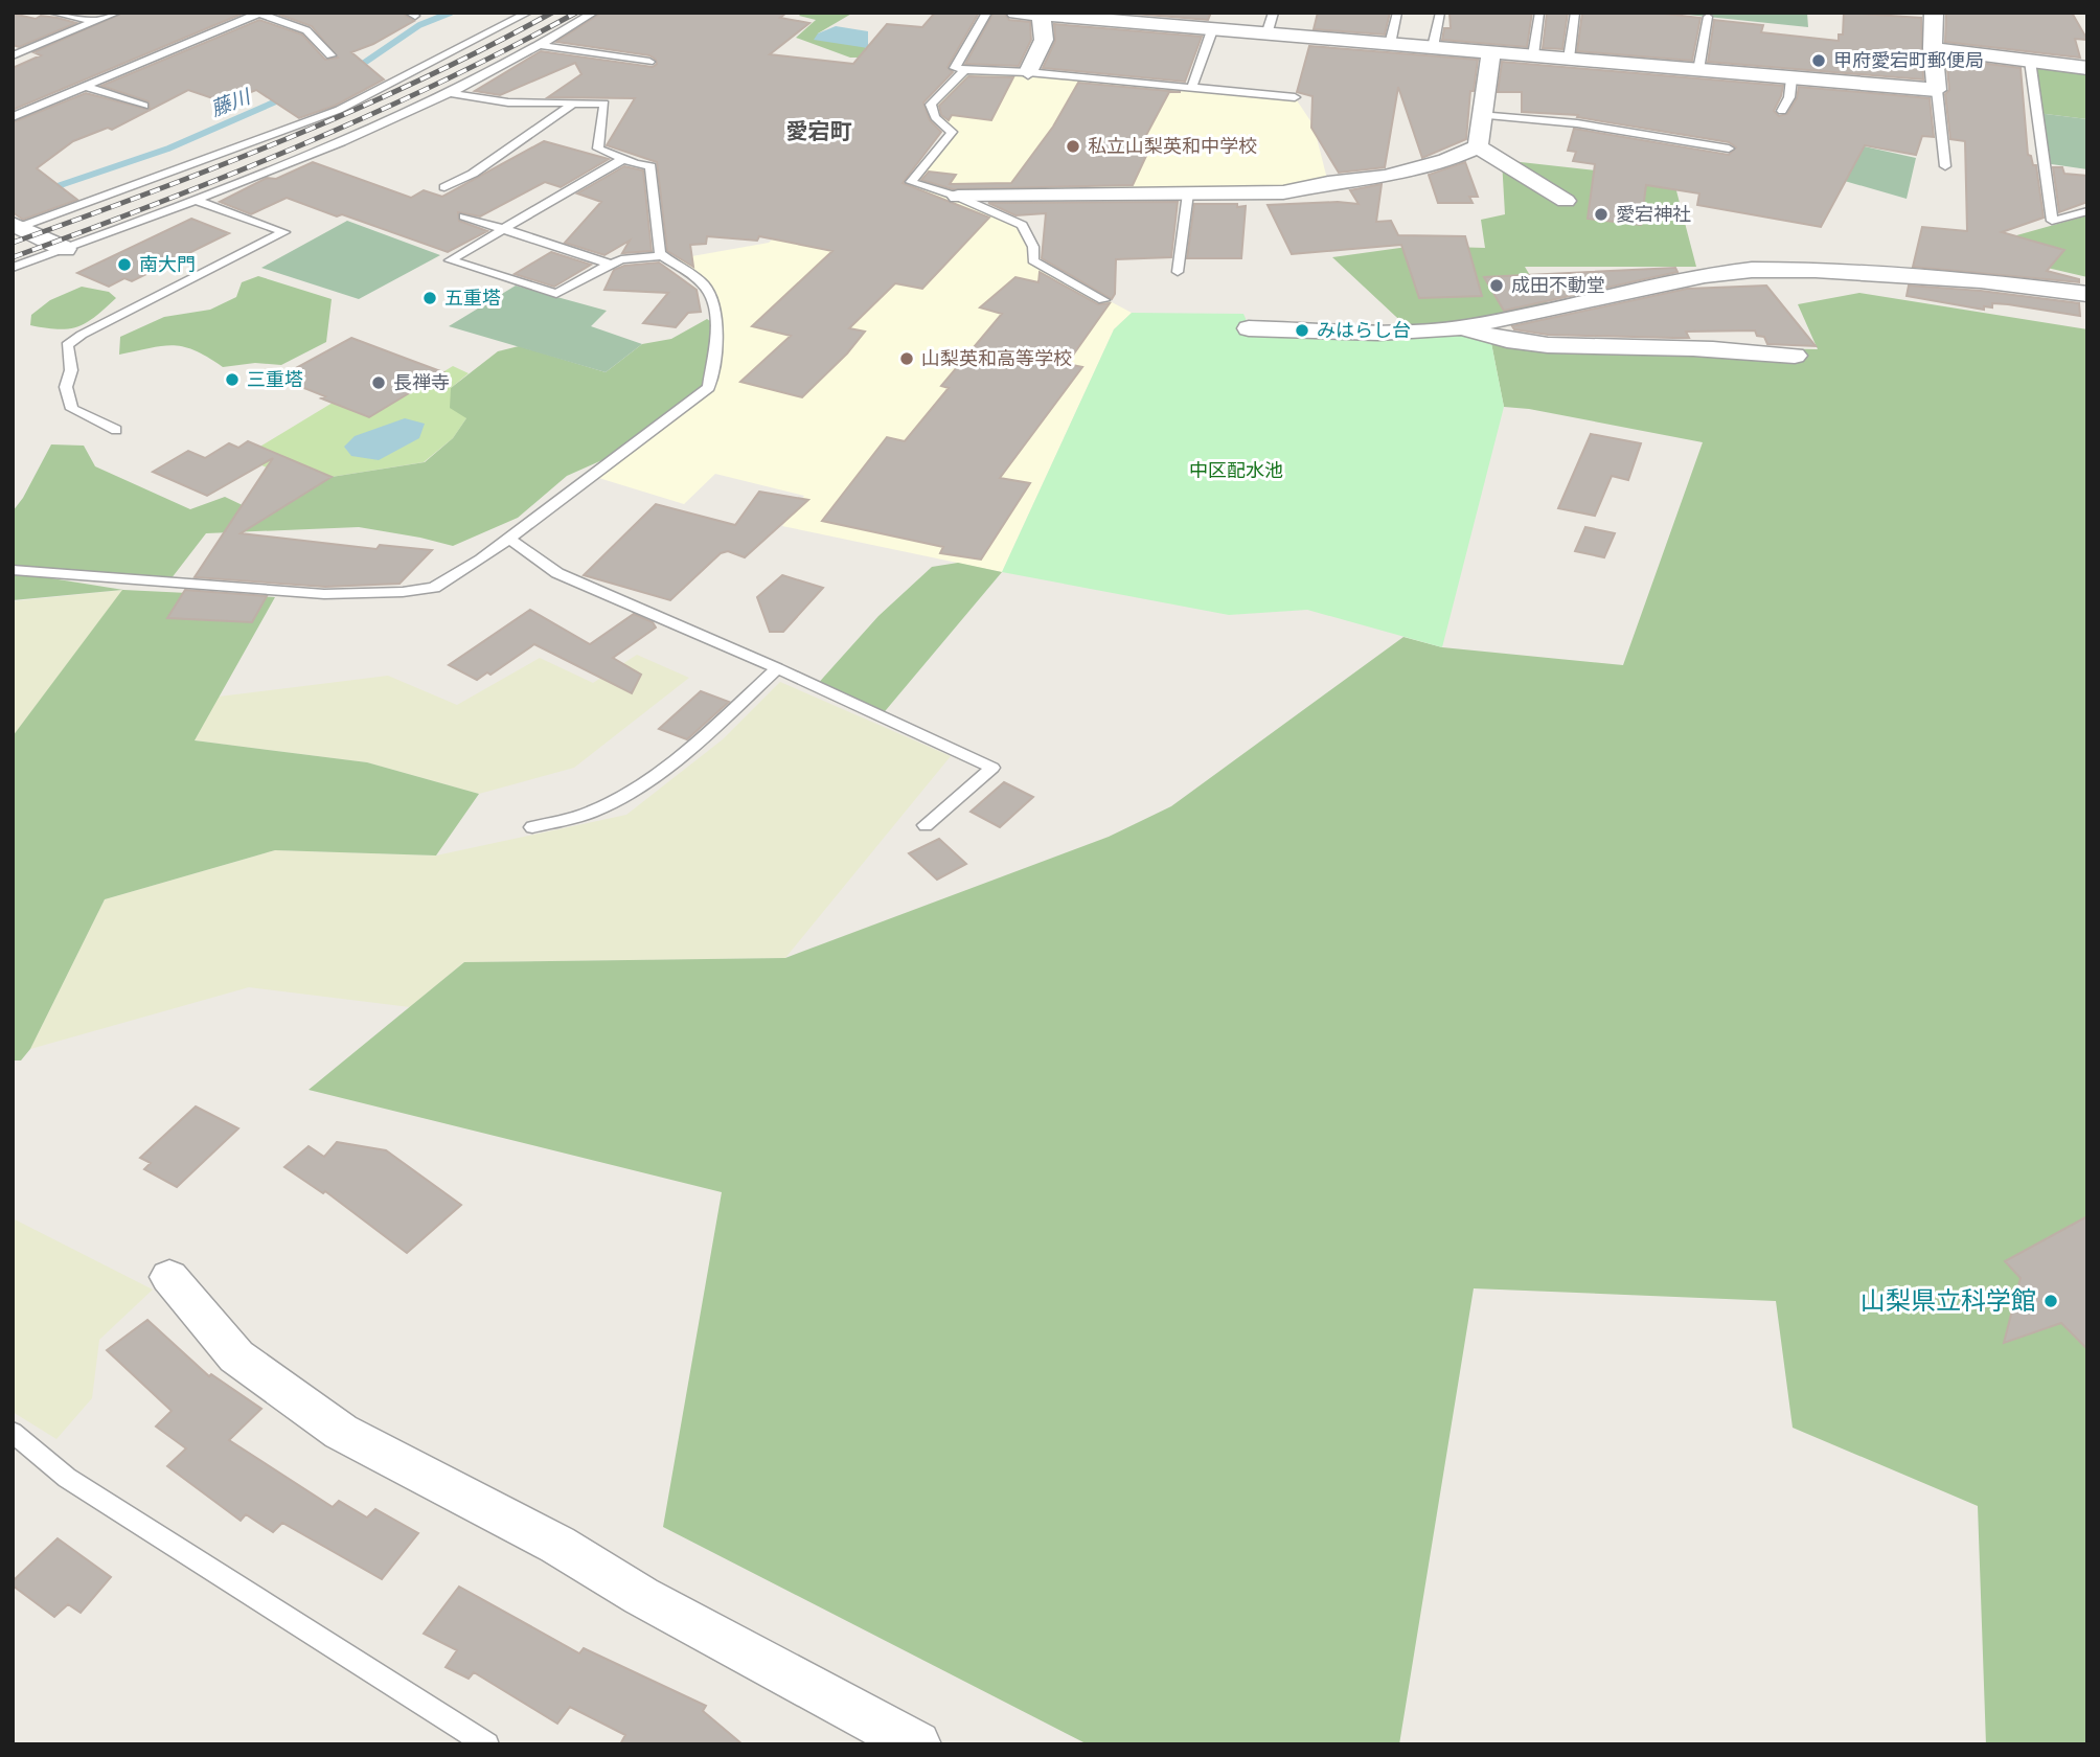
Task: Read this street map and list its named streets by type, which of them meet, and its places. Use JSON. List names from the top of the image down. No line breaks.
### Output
{"districts":["愛宕町"],"water":["藤川"],"parks":["中区配水池"],"places":["甲府愛宕町郵便局","私立山梨英和中学校","愛宕神社","南大門","成田不動堂","五重塔","みはらし台","山梨英和高等学校","三重塔","長禅寺","山梨県立科学館"]}
